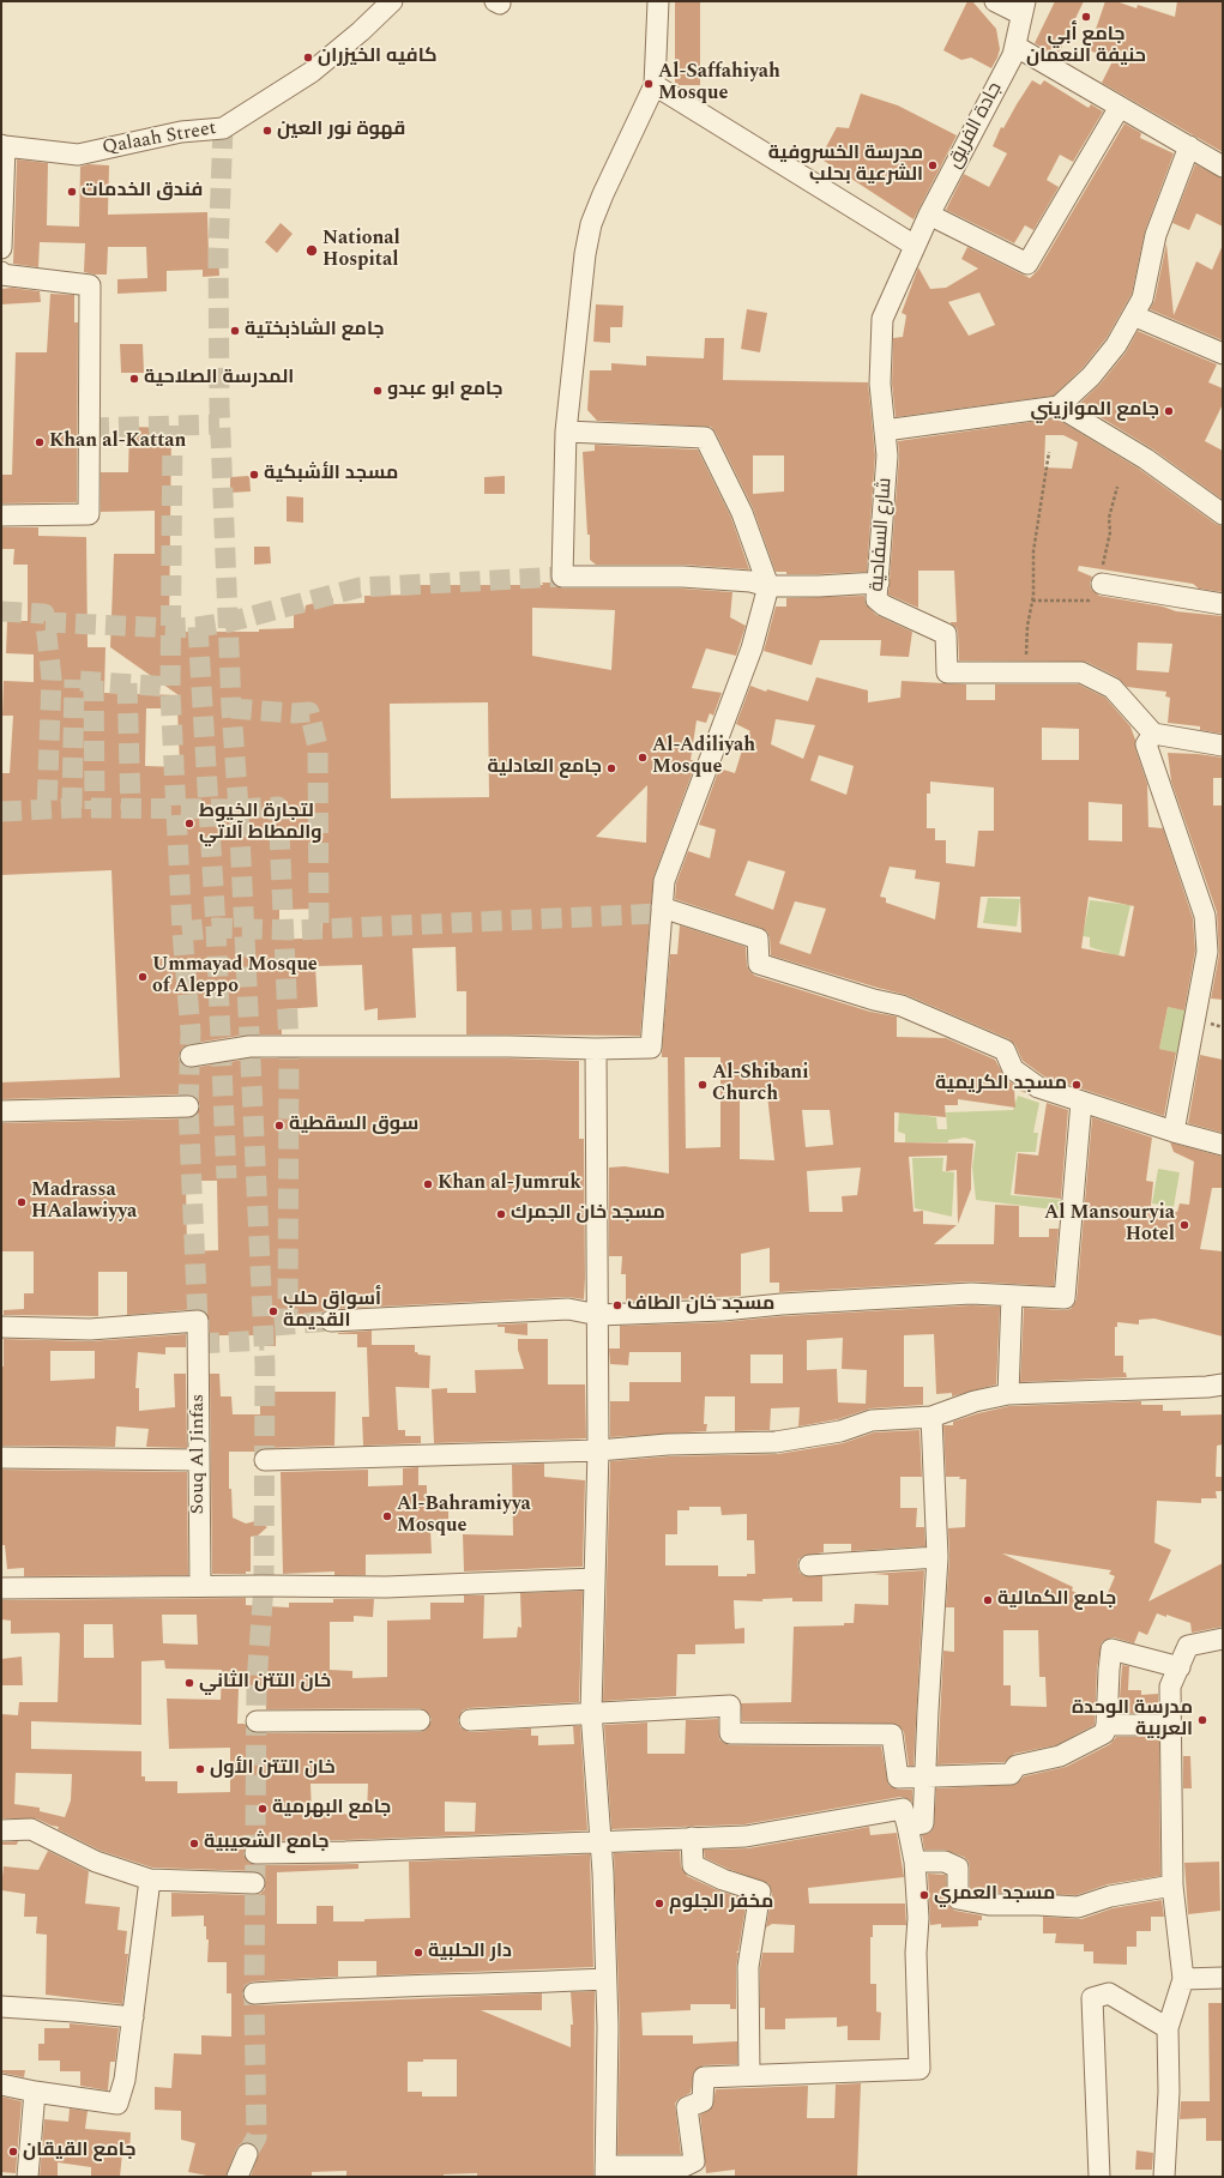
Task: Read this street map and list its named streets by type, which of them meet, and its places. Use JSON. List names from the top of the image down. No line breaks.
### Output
{"streets":{"street":["جادة الفريق","Qalaah Street","شارع السفاحية","Souq Al Jinfas"]},"crossings":[["جادة الفريق","شارع السفاحية"]],"places":["جامع أبي حنيفة النعمان","كافيه الخيزران","Al-Saffahiyah Mosque","قهوة نور العين","مدرسة الخسروفية الشرعية بحلب","فندق الخدمات","National Hospital","جامع الشاذبختية","المدرسة الصلاحية","جامع ابو عبدو","جامع الموازيني","Khan al-Kattan","مسجد الأشبكية","Al-Adiliyah Mosque","جامع العادلية","لتجارة الخيوط والمطاط آلاتي","Ummayad Mosque of Aleppo","Al-Shibani Church","مسجد الكريمية","سوق السقطية","Khan al-Jumruk","Madrassa HAalawiyya","مسجد خان الجمرك","Al Mansouryia Hotel","مسجد خان الطاف","أسواق حلب القديمة","Al-Bahramiyya Mosque","جامع الكمالية","خان التتن الثاني","مدرسة الوحدة العربية","خان التتن الأول","جامع البهرمية","جامع الشعيبية","مسجد العمري","مخفر الجلوم","دار الحلبية","جامع القيقان"]}
